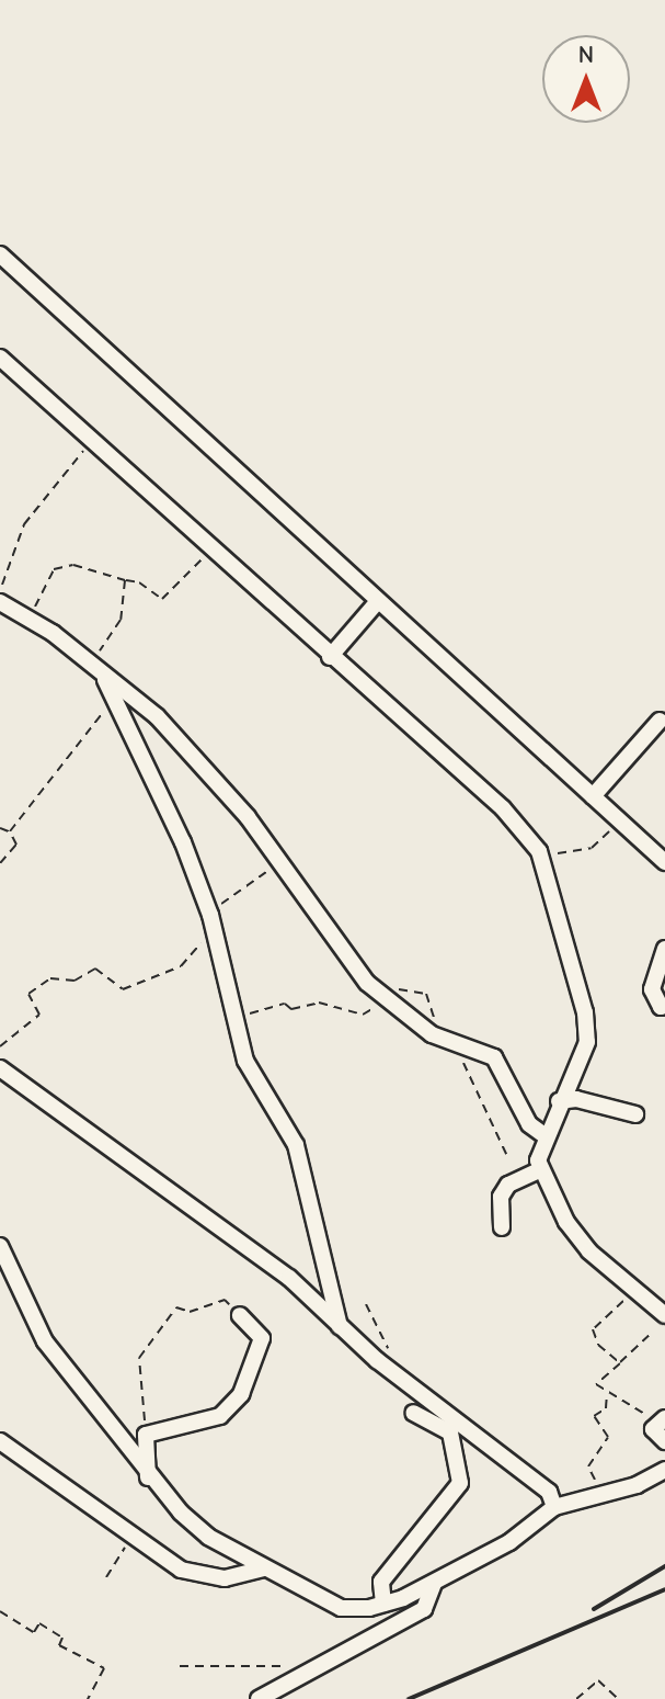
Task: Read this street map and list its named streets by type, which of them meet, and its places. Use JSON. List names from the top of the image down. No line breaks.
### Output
{"north":"top"}
